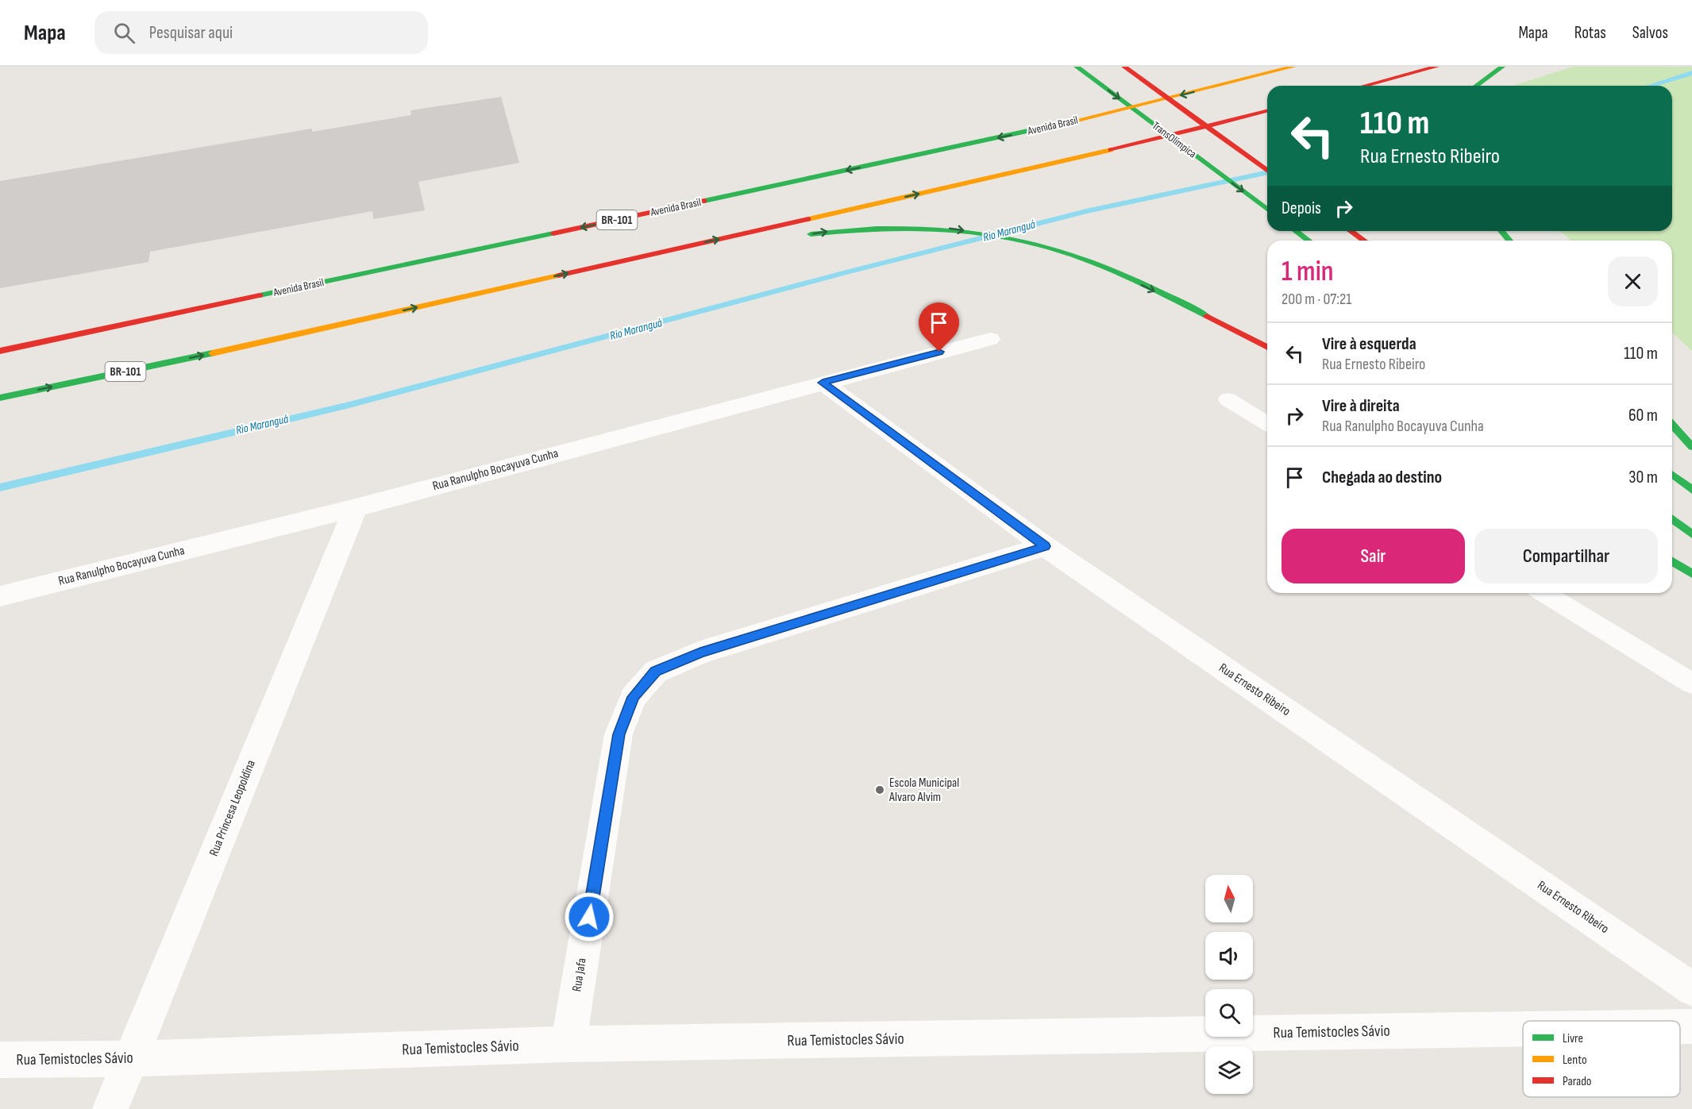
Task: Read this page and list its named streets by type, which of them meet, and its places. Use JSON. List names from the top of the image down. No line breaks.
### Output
{"streets":{"highway":["Avenida Brasil","TransOlímpica","BR-101"],"street":["Rua Ranulpho Bocayuva Cunha","Rua Ernesto Ribeiro","Rua Princesa Leopoldina","Rua Jafa","Rua Temistocles Sávio"]},"crossings":[["Rua Ranulpho Bocayuva Cunha","Rua Ernesto Ribeiro"],["Rua Ranulpho Bocayuva Cunha","Rua Princesa Leopoldina"],["Rua Ernesto Ribeiro","Rua Jafa"],["Rua Princesa Leopoldina","Rua Temistocles Sávio"],["Rua Jafa","Rua Temistocles Sávio"]],"water":["Rio Maranguá"],"places":["Escola Municipal Alvaro Alvim"],"legend":["Livre","Lento","Parado"],"north":"top","page":{"header":"Mapa","search":"Pesquisar aqui","nav":["Mapa","Rotas","Salvos"],"turn":["110 m","Rua Ernesto Ribeiro"],"then":"Depois","heading":["1 min","200 m · 07:21"],"list":[{"name":"Vire à esquerda","note":"Rua Ernesto Ribeiro","value":"110 m"},{"name":"Vire à direita","note":"Rua Ranulpho Bocayuva Cunha","value":"60 m"},{"name":"Chegada ao destino","value":"30 m"}],"buttons":["Sair","Compartilhar"]}}
